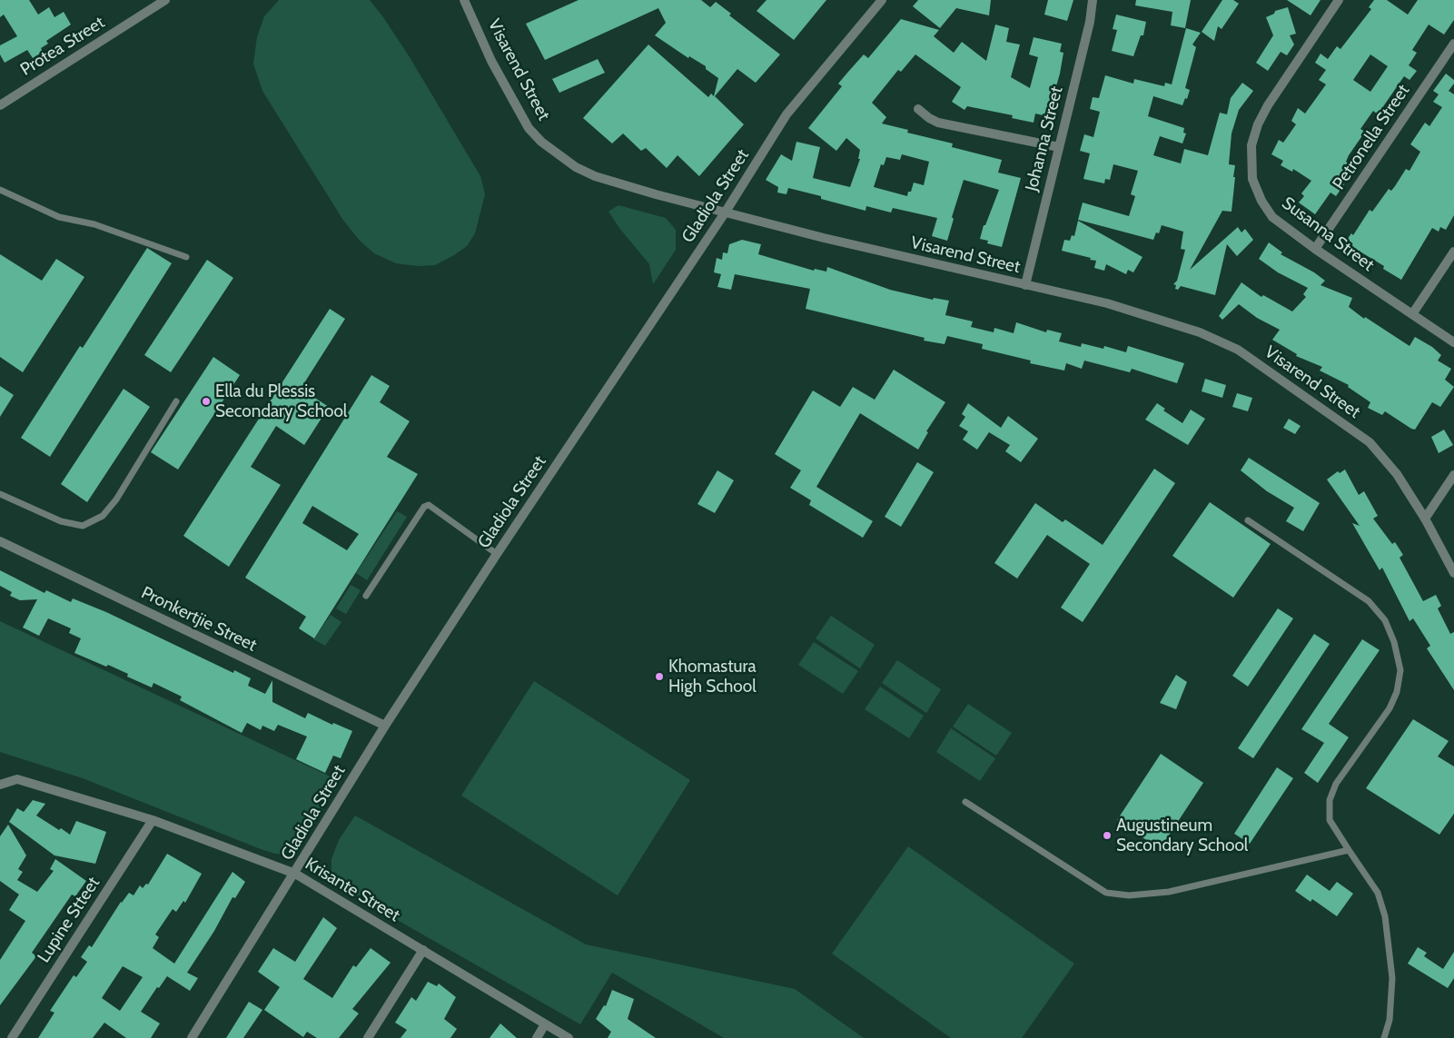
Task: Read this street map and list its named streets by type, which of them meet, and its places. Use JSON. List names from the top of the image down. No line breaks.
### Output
{"streets":{"street":["Protea Street","Visarend Street","Petronella Street","Johanna Street","Gladiola Street","Susanna Street","Pronkertjie Street","Krisante Street","Lupine Stteet"]},"crossings":[["Visarend Street","Johanna Street"],["Visarend Street","Gladiola Street"],["Petronella Street","Susanna Street"],["Gladiola Street","Pronkertjie Street"],["Gladiola Street","Krisante Street"],["Krisante Street","Lupine Stteet"]],"places":["Ella du Plessis Secondary School","Khomastura High School","Augustineum Secondary School"]}
